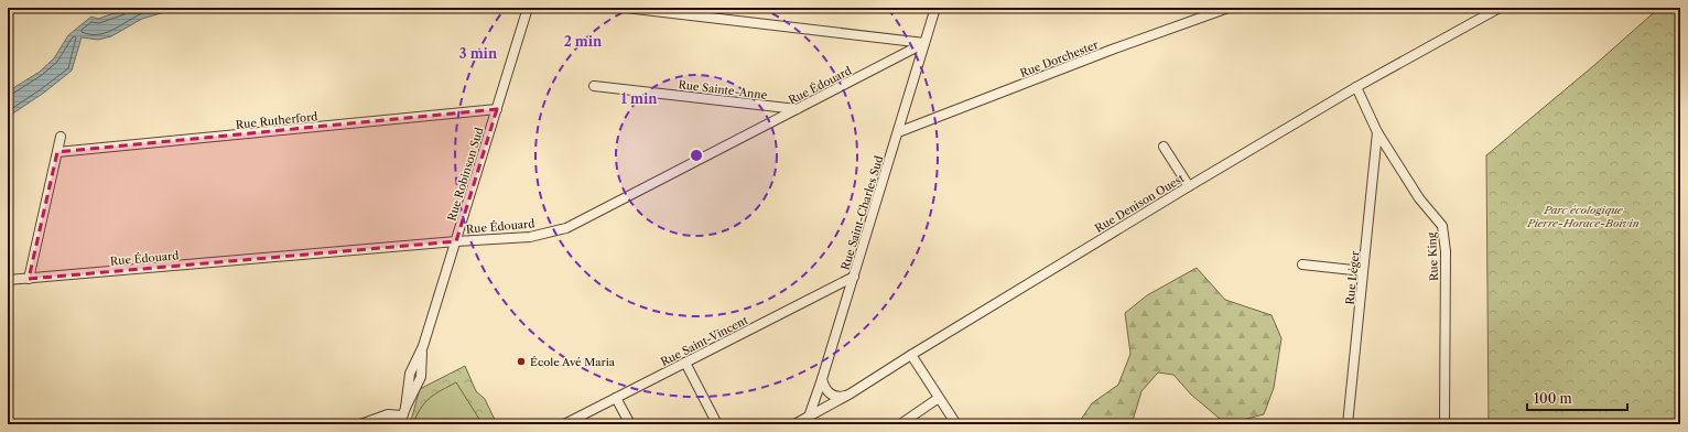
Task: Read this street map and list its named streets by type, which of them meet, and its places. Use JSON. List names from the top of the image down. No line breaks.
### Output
{"streets":{"street":["Rue Dorchester","Rue Édouard","Rue Sainte-Anne","Rue Rutherford","Rue Robinson Sud","Rue Denison Ouest","Rue Saint-Charles Sud","Rue King","Rue Léger","Rue Saint-Vincent"]},"crossings":[["Rue Dorchester","Rue Saint-Charles Sud"],["Rue Édouard","Rue Sainte-Anne"],["Rue Édouard","Rue Robinson Sud"],["Rue Édouard","Rue Saint-Charles Sud"],["Rue Rutherford","Rue Robinson Sud"],["Rue Denison Ouest","Rue Saint-Charles Sud"],["Rue Denison Ouest","Rue King"],["Rue Saint-Charles Sud","Rue Saint-Vincent"],["Rue King","Rue Léger"]],"parks":["Parc écologique Pierre-Horace-Boivin"],"places":["École Avé Maria"],"scale_bar":"100 m","rings":["2 min","3 min","1 min"]}
